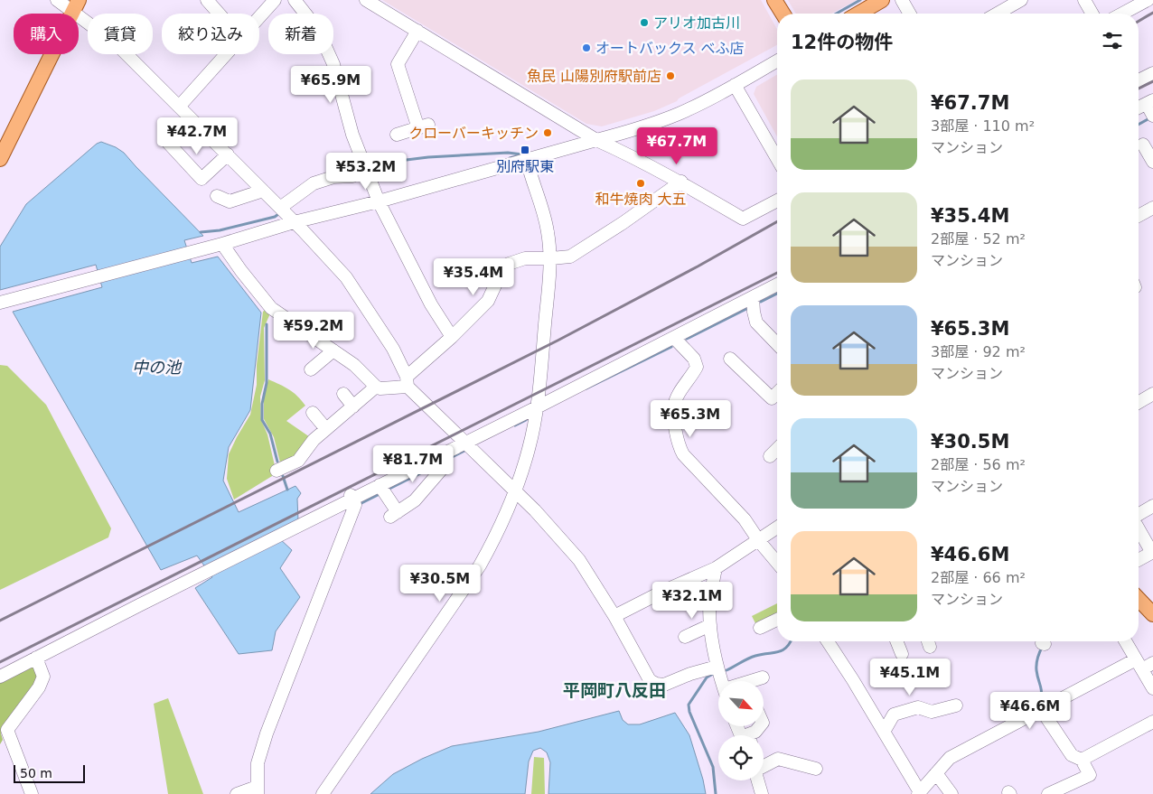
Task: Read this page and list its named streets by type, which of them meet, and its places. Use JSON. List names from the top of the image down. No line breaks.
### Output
{"districts":["平岡町八反田"],"water":["中の池"],"places":{"other":["アリオ加古川","オートバックス べふ店","魚民 山陽別府駅前店","クローバーキッチン","和牛焼肉 大五"],"transit":["別府駅東"]},"scale_bar":"50 m","north":"bottom right","page":{"chip":["購入","賃貸","絞り込み","新着"],"heading":"12件の物件","price":["¥65.9M","¥42.7M","¥67.7M","¥53.2M","¥35.4M","¥59.2M","¥65.3M","¥81.7M","¥30.5M","¥32.1M","¥45.1M","¥46.6M"],"list":[{"name":"¥67.7M","note":"3部屋 · 110 m² · マンション"},{"name":"¥35.4M","note":"2部屋 · 52 m² · マンション"},{"name":"¥65.3M","note":"3部屋 · 92 m² · マンション"},{"name":"¥30.5M","note":"2部屋 · 56 m² · マンション"},{"name":"¥46.6M","note":"2部屋 · 66 m² · マンション"}],"scale":"50 m"}}
